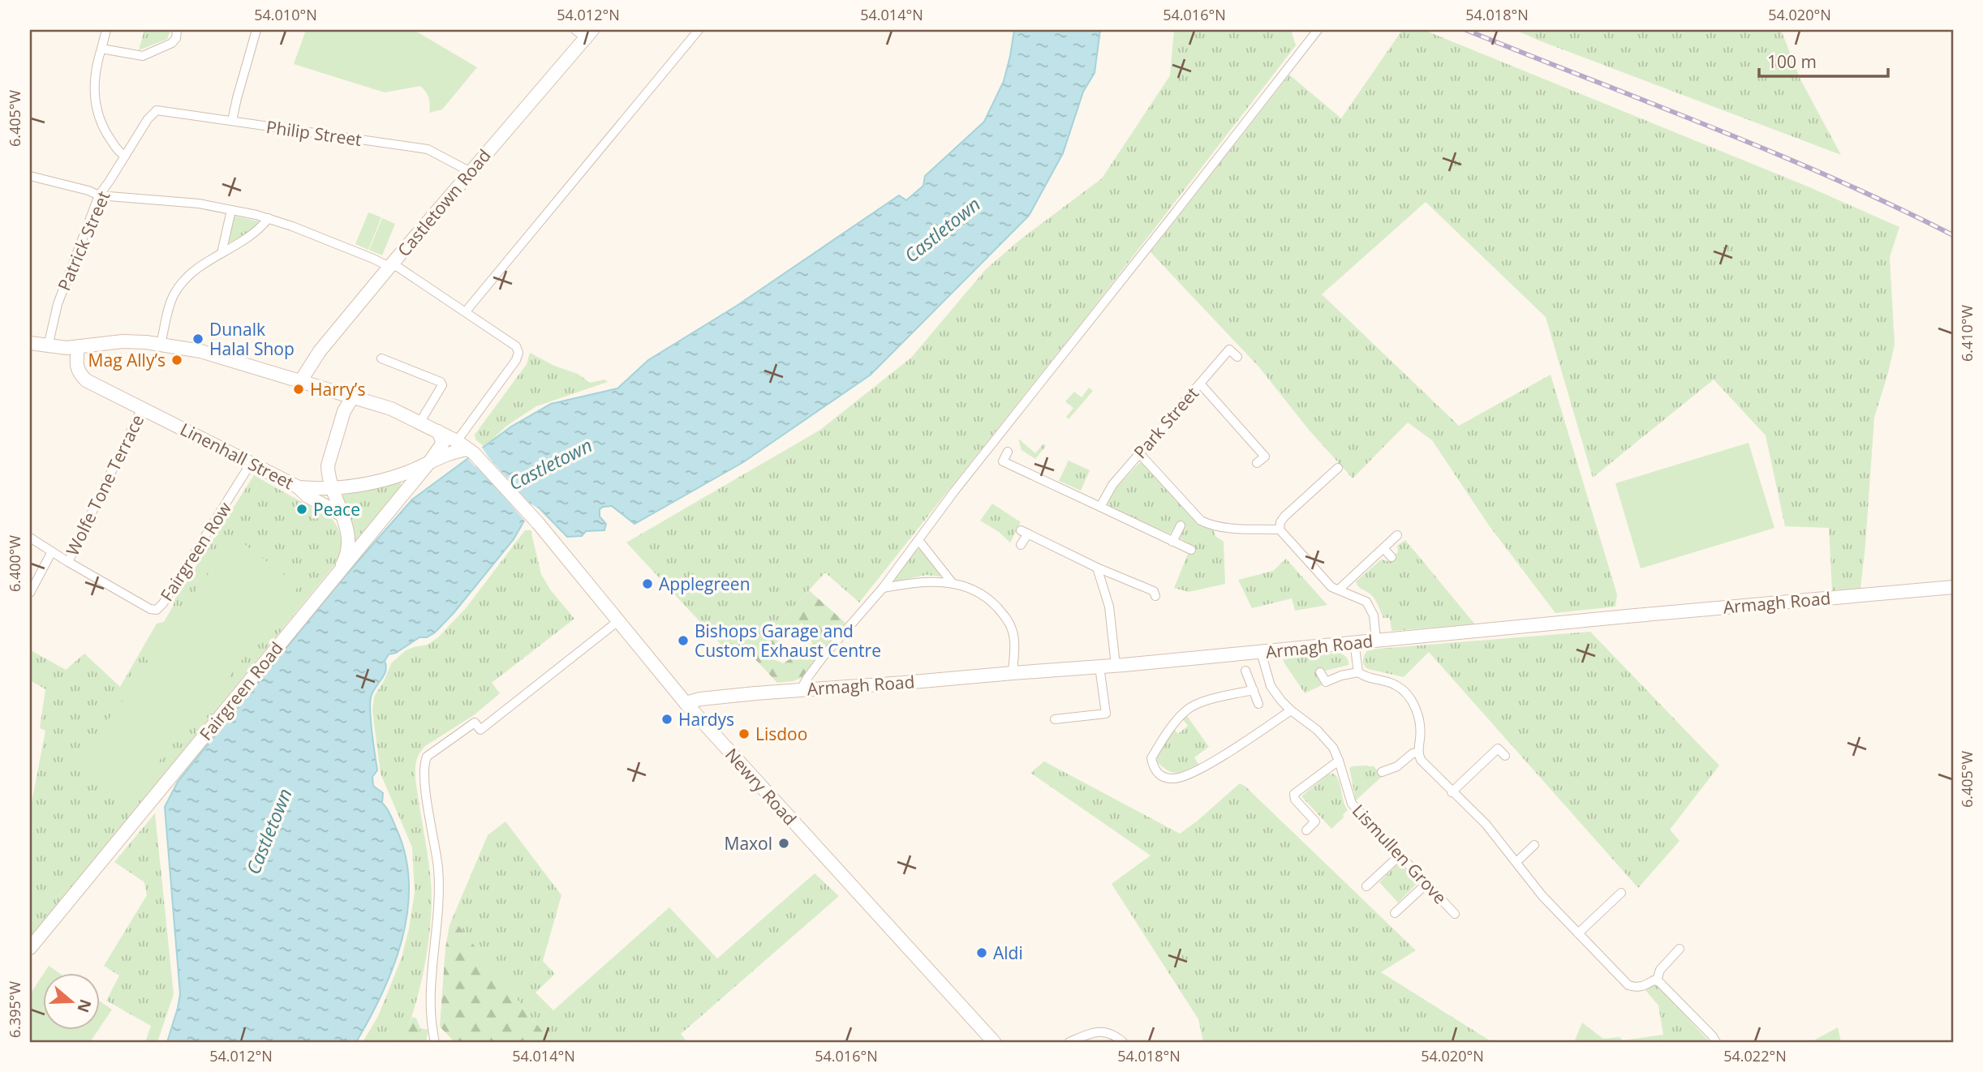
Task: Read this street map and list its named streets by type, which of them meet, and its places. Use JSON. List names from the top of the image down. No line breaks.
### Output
{"streets":{"main road":["Castletown Road","Linenhall Street","Armagh Road","Fairgreen Road","Newry Road"],"street":["Philip Street","Patrick Street","Park Street","Wolfe Tone Terrace","Fairgreen Row","Lismullen Grove"]},"crossings":[["Philip Street","Castletown Road"],["Philip Street","Patrick Street"],["Castletown Road","Newry Road"],["Patrick Street","Newry Road"],["Linenhall Street","Wolfe Tone Terrace"],["Linenhall Street","Fairgreen Row"],["Linenhall Street","Fairgreen Road"],["Linenhall Street","Newry Road"],["Wolfe Tone Terrace","Fairgreen Row"],["Armagh Road","Newry Road"],["Armagh Road","Lismullen Grove"],["Fairgreen Road","Newry Road"]],"water":["Castletown"],"places":["Dunalk Halal Shop","Mag Ally’s","Harry’s","Peace","Applegreen","Bishops Garage and Custom Exhaust Centre","Hardys","Lisdoo","Maxol","Aldi"],"scale_bar":"100 m","north":"right","coordinates":["54.010°N","54.012°N","54.014°N","54.016°N","54.018°N","54.020°N","6.405°W","6.410°W","6.400°W","6.395°W","54.022°N"]}
